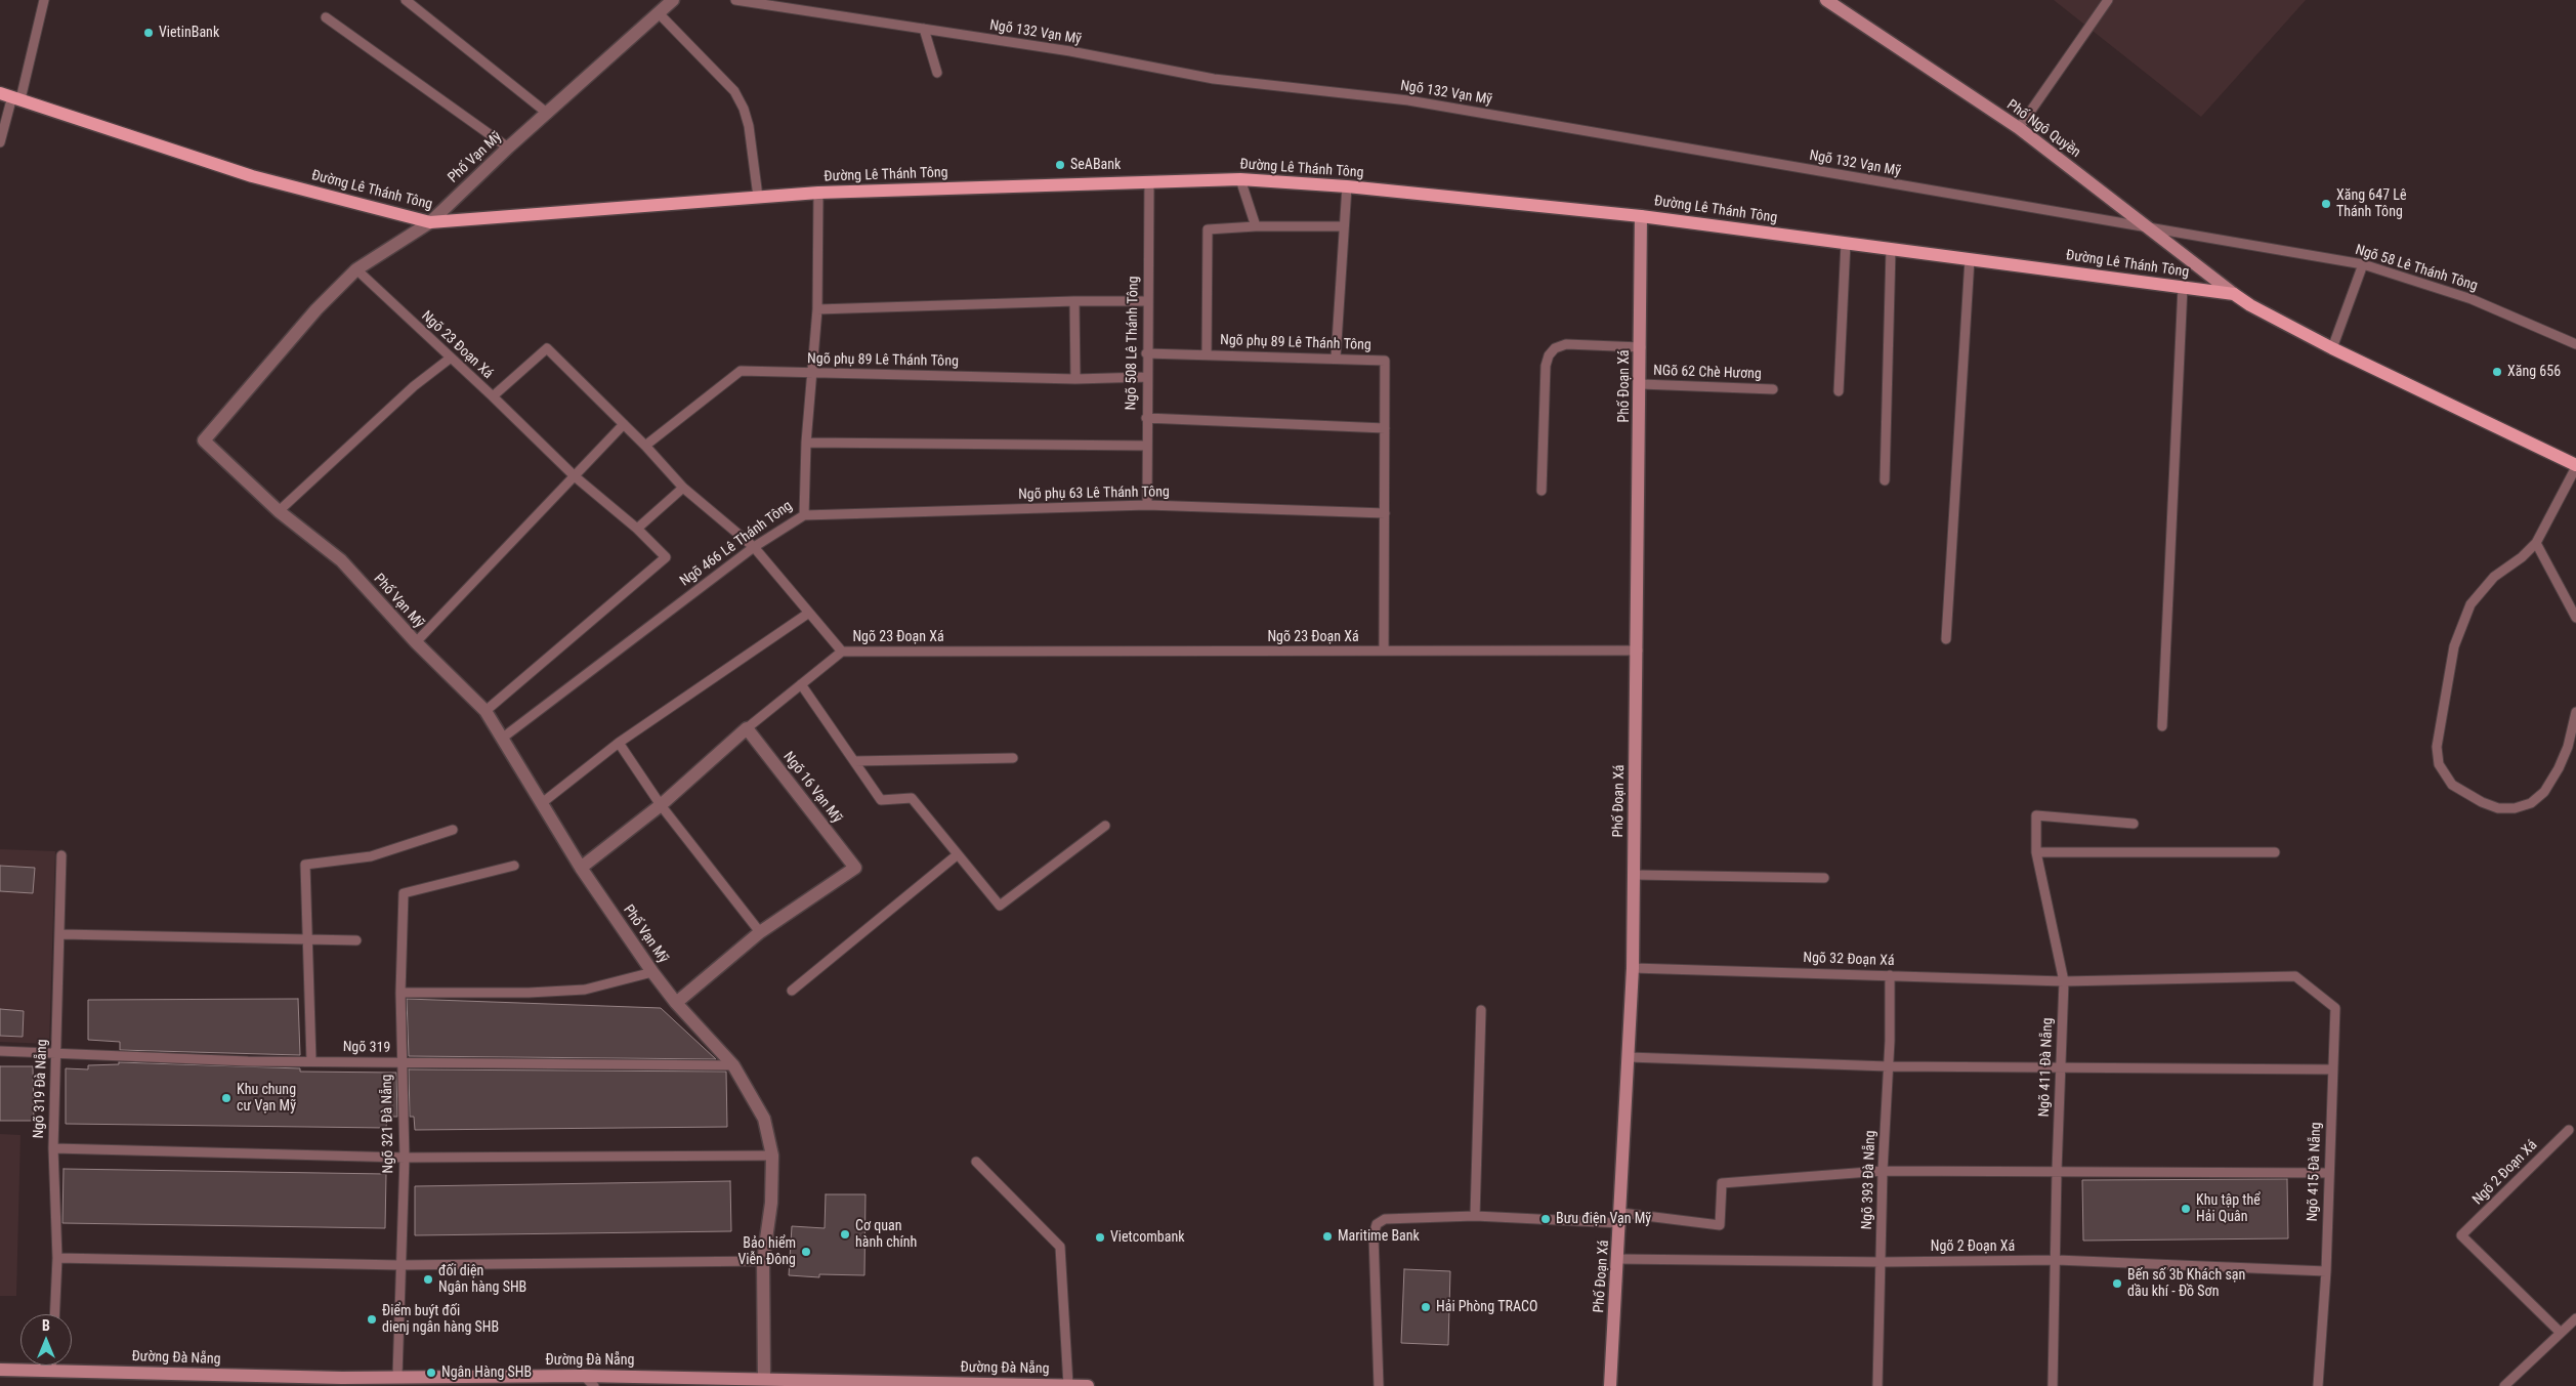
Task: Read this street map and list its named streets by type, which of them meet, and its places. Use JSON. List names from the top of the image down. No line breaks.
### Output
{"streets":{"main road":["Đường Lê Thánh Tông"],"street":["Phố Ngô Quyền","Phố Vạn Mỹ","Phố Đoạn Xá","Ngõ 16 Vạn Mỹ","Đường Đà Nẵng"],"lane":["Ngõ 132 Vạn Mỹ","Ngõ 58 Lê Thánh Tông","Ngõ 508 Lê Thánh Tông","Ngõ phụ 89 Lê Thánh Tông","Ngõ 23 Đoạn Xá","NGõ 62 Chè Hương","Ngõ phụ 63 Lê Thánh Tông","Ngõ 466 Lê Thánh Tông","Ngõ 32 Đoạn Xá","Ngõ 319","Ngõ 411 Đà Nẵng","Ngõ 319 Đà Nẵng","Ngõ 321 Đà Nẵng","Ngõ 415 Đà Nẵng","Ngõ 2 Đoạn Xá","Ngõ 393 Đà Nẵng"]},"crossings":[["Ngõ 132 Vạn Mỹ","Phố Ngô Quyền"],["Ngõ 132 Vạn Mỹ","Ngõ 58 Lê Thánh Tông"],["Phố Ngô Quyền","Đường Lê Thánh Tông"],["Phố Ngô Quyền","Ngõ 58 Lê Thánh Tông"],["Phố Vạn Mỹ","Đường Lê Thánh Tông"],["Phố Vạn Mỹ","Ngõ 23 Đoạn Xá"],["Phố Vạn Mỹ","Ngõ 466 Lê Thánh Tông"],["Phố Vạn Mỹ","Ngõ 16 Vạn Mỹ"],["Phố Vạn Mỹ","Ngõ 319"],["Phố Vạn Mỹ","Đường Đà Nẵng"],["Đường Lê Thánh Tông","Ngõ 508 Lê Thánh Tông"],["Đường Lê Thánh Tông","Phố Đoạn Xá"],["Đường Lê Thánh Tông","Ngõ 466 Lê Thánh Tông"],["Ngõ 508 Lê Thánh Tông","Ngõ phụ 89 Lê Thánh Tông"],["Ngõ 508 Lê Thánh Tông","Ngõ phụ 63 Lê Thánh Tông"],["Ngõ phụ 89 Lê Thánh Tông","Ngõ 23 Đoạn Xá"],["Ngõ phụ 89 Lê Thánh Tông","Ngõ phụ 63 Lê Thánh Tông"],["Ngõ phụ 89 Lê Thánh Tông","Ngõ 466 Lê Thánh Tông"],["Ngõ 23 Đoạn Xá","Phố Đoạn Xá"],["Ngõ 23 Đoạn Xá","Ngõ 466 Lê Thánh Tông"],["NGõ 62 Chè Hương","Phố Đoạn Xá"],["Phố Đoạn Xá","Ngõ 32 Đoạn Xá"],["Phố Đoạn Xá","Ngõ 2 Đoạn Xá"],["Ngõ phụ 63 Lê Thánh Tông","Ngõ 466 Lê Thánh Tông"],["Ngõ 32 Đoạn Xá","Ngõ 411 Đà Nẵng"],["Ngõ 32 Đoạn Xá","Ngõ 415 Đà Nẵng"],["Ngõ 32 Đoạn Xá","Ngõ 393 Đà Nẵng"],["Ngõ 319","Ngõ 319 Đà Nẵng"],["Ngõ 319","Ngõ 321 Đà Nẵng"],["Ngõ 411 Đà Nẵng","Ngõ 415 Đà Nẵng"],["Ngõ 411 Đà Nẵng","Ngõ 2 Đoạn Xá"],["Ngõ 321 Đà Nẵng","Đường Đà Nẵng"],["Ngõ 415 Đà Nẵng","Ngõ 2 Đoạn Xá"],["Ngõ 2 Đoạn Xá","Ngõ 393 Đà Nẵng"]],"places":["VietinBank","SeABank","Xăng 647 Lê Thánh Tông","Xăng 656","Khu chung cư Vạn Mỹ","Khu tập thể Hải Quân","Bưu điện Vạn Mỹ","Cơ quan hành chính","Maritime Bank","Vietcombank","Bảo hiểm Viễn Đông","đối diện Ngân hàng SHB","Bến số 3b Khách sạn dầu khí - Đồ Sơn","Hải Phòng TRACO","Điểm buýt đối dienj ngân hàng SHB","Ngân Hàng SHB"],"north":"top"}
